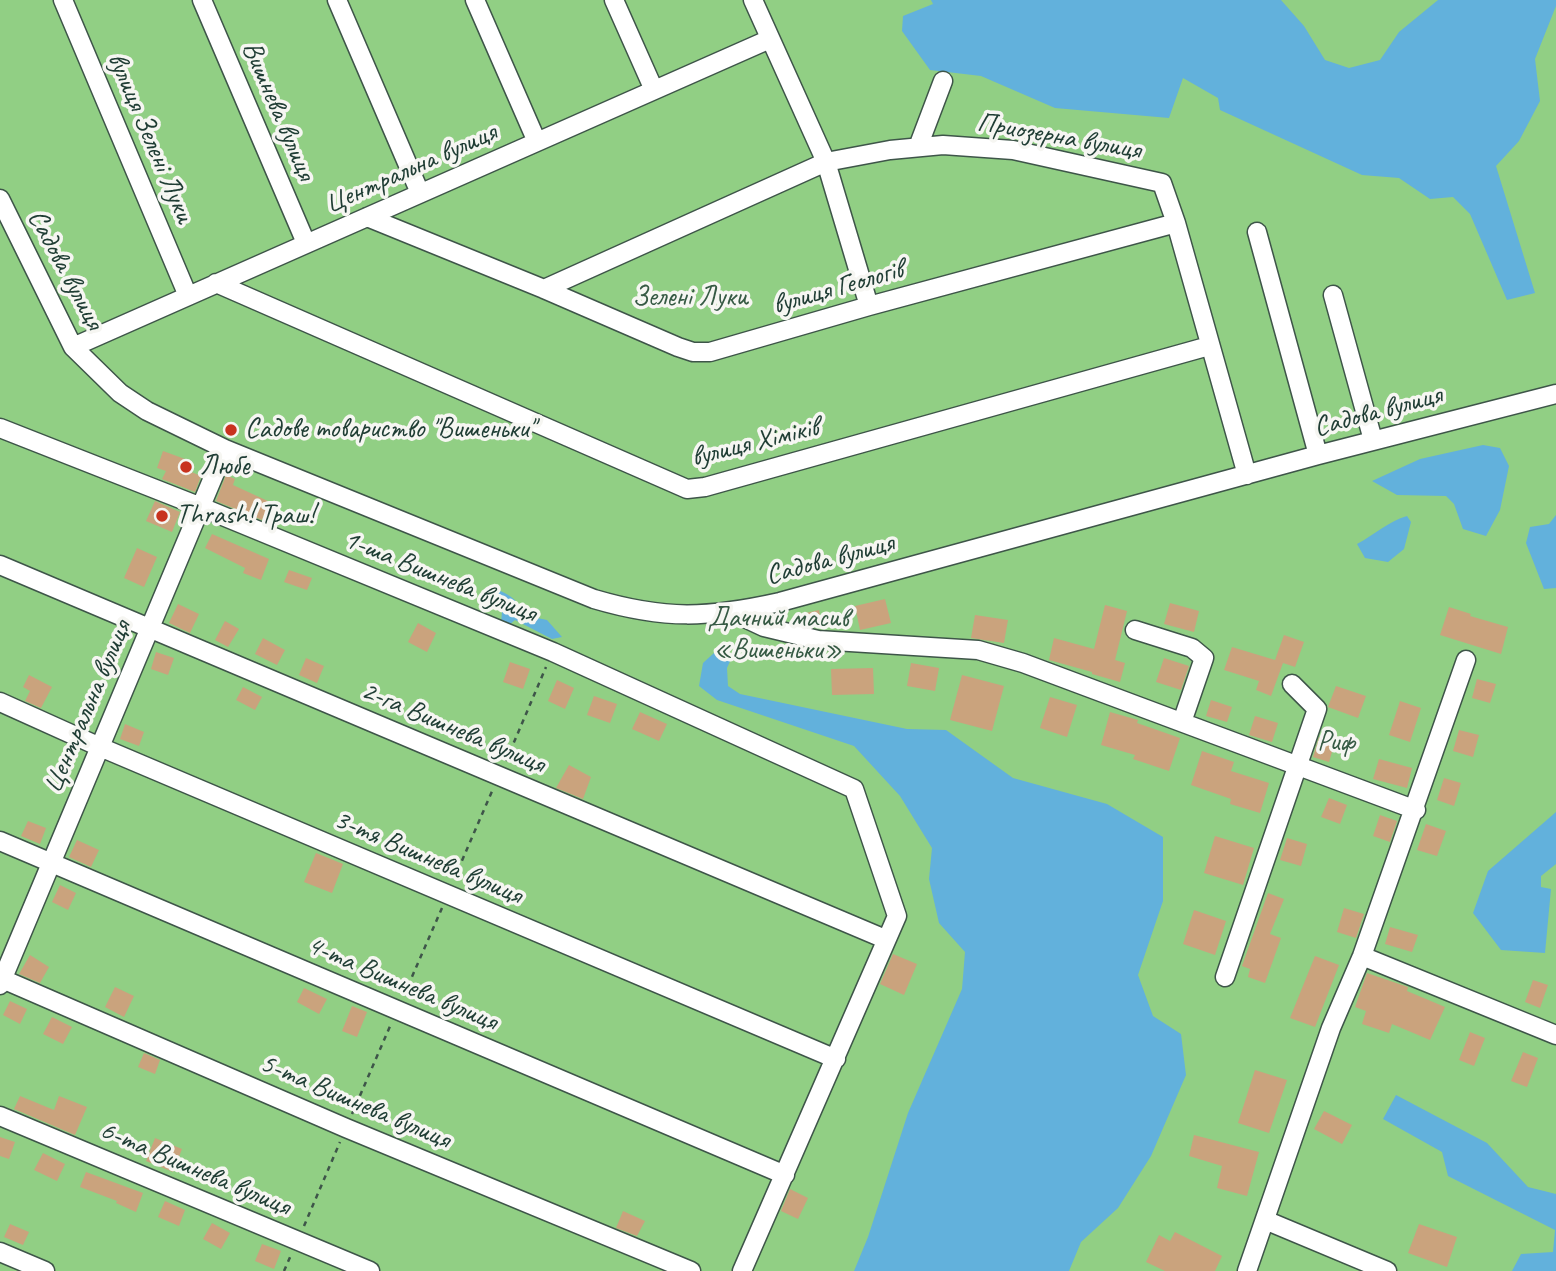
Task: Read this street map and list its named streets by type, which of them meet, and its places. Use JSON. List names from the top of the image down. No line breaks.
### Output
{"streets":{"street":["Вишнева вулиця","Приозерна вулиця","вулиця Зелені Луки","Центральна вулиця","Садова вулиця","вулиця Геологів","вулиця Хіміків","1-ша Вишнева вулиця","2-га Вишнева вулиця","3-тя Вишнева вулиця","4-та Вишнева вулиця","5-та Вишнева вулиця","6-та Вишнева вулиця"]},"crossings":[["Вишнева вулиця","Центральна вулиця"],["Приозерна вулиця","Садова вулиця"],["Приозерна вулиця","вулиця Геологів"],["Приозерна вулиця","вулиця Хіміків"],["вулиця Зелені Луки","Центральна вулиця"],["Центральна вулиця","Садова вулиця"],["Центральна вулиця","вулиця Геологів"],["Центральна вулиця","вулиця Хіміків"],["Центральна вулиця","1-ша Вишнева вулиця"],["Центральна вулиця","2-га Вишнева вулиця"],["Центральна вулиця","3-тя Вишнева вулиця"],["Центральна вулиця","4-та Вишнева вулиця"],["Центральна вулиця","5-та Вишнева вулиця"],["1-ша Вишнева вулиця","2-га Вишнева вулиця"]],"parks":["Зелені Луки","Дачний масив «Вишеньки»","Риф"],"places":["Садове товариство \"Вишеньки\"","Любе","Thrash! Траш!"]}
